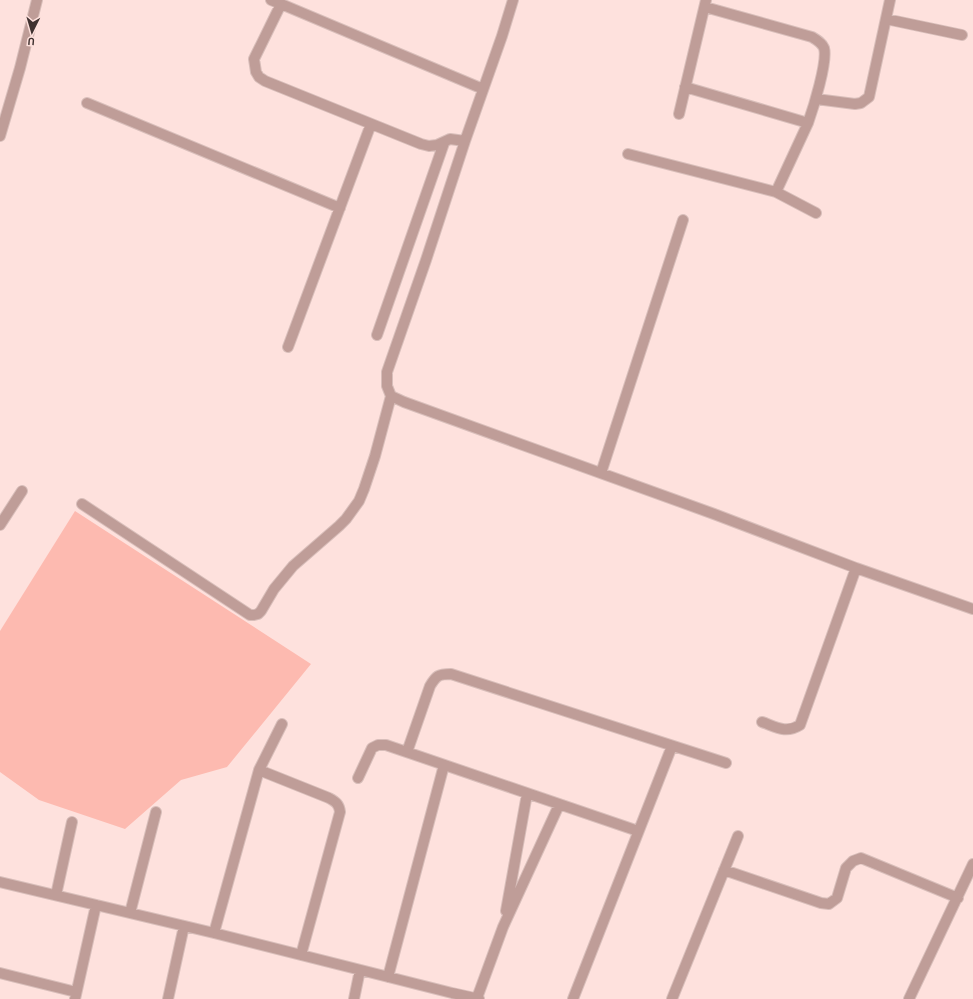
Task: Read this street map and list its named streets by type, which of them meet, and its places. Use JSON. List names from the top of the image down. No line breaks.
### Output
{"north":"bottom"}
